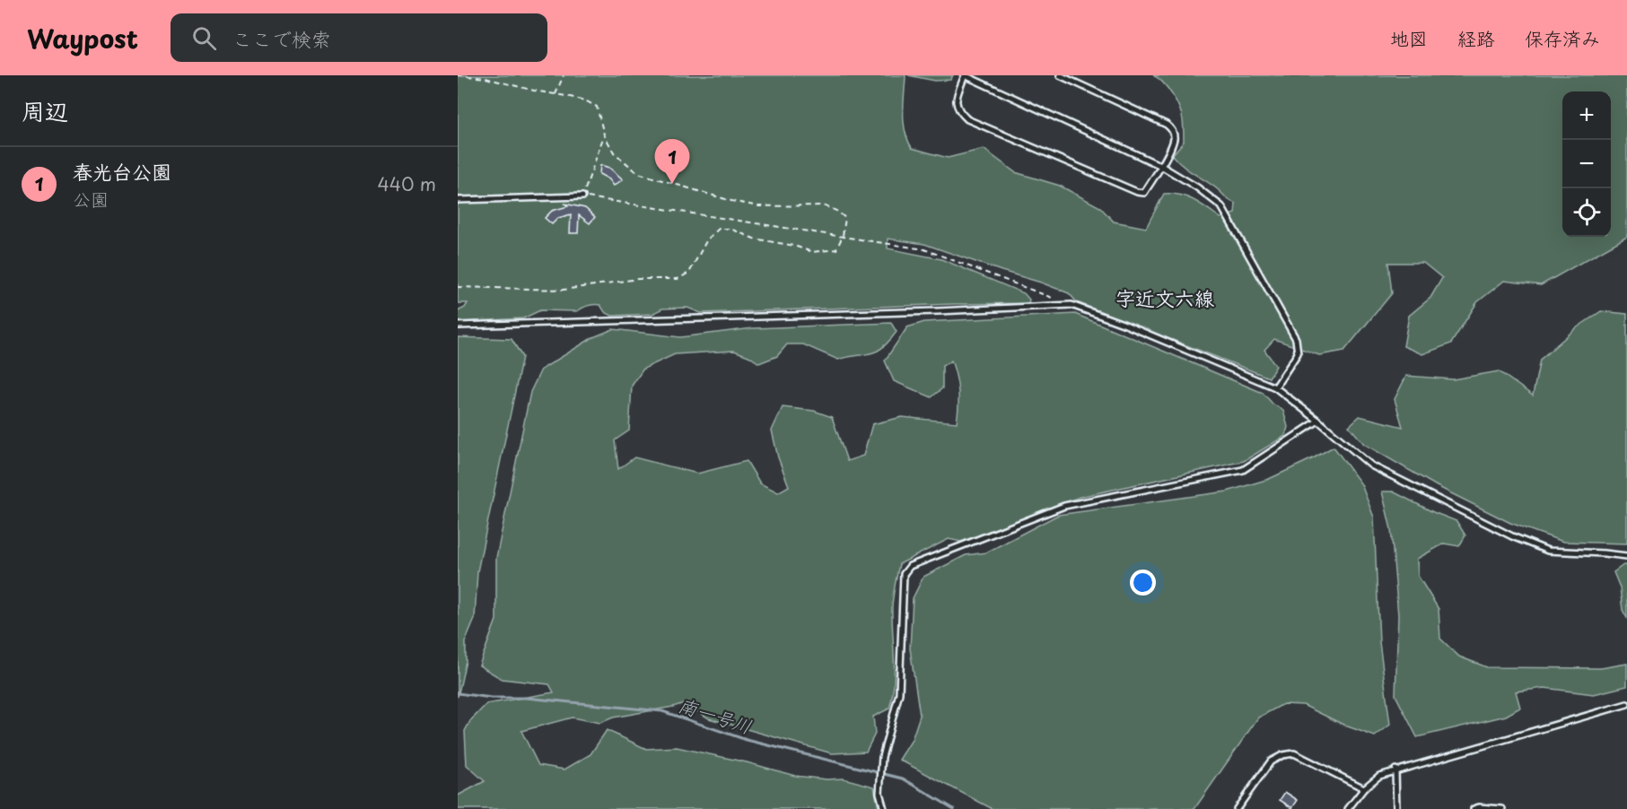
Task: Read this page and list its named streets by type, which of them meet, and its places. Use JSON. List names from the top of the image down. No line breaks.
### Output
{"districts":["字近文六線"],"water":["南一号川"],"page":{"header":"Waypost","search":"ここで検索","nav":["地図","経路","保存済み"],"heading":"周辺","map_buttons":["+","−"],"pins":"1","list":[{"mark":"1","name":"春光台公園","note":"公園","value":"440 m"}]}}
